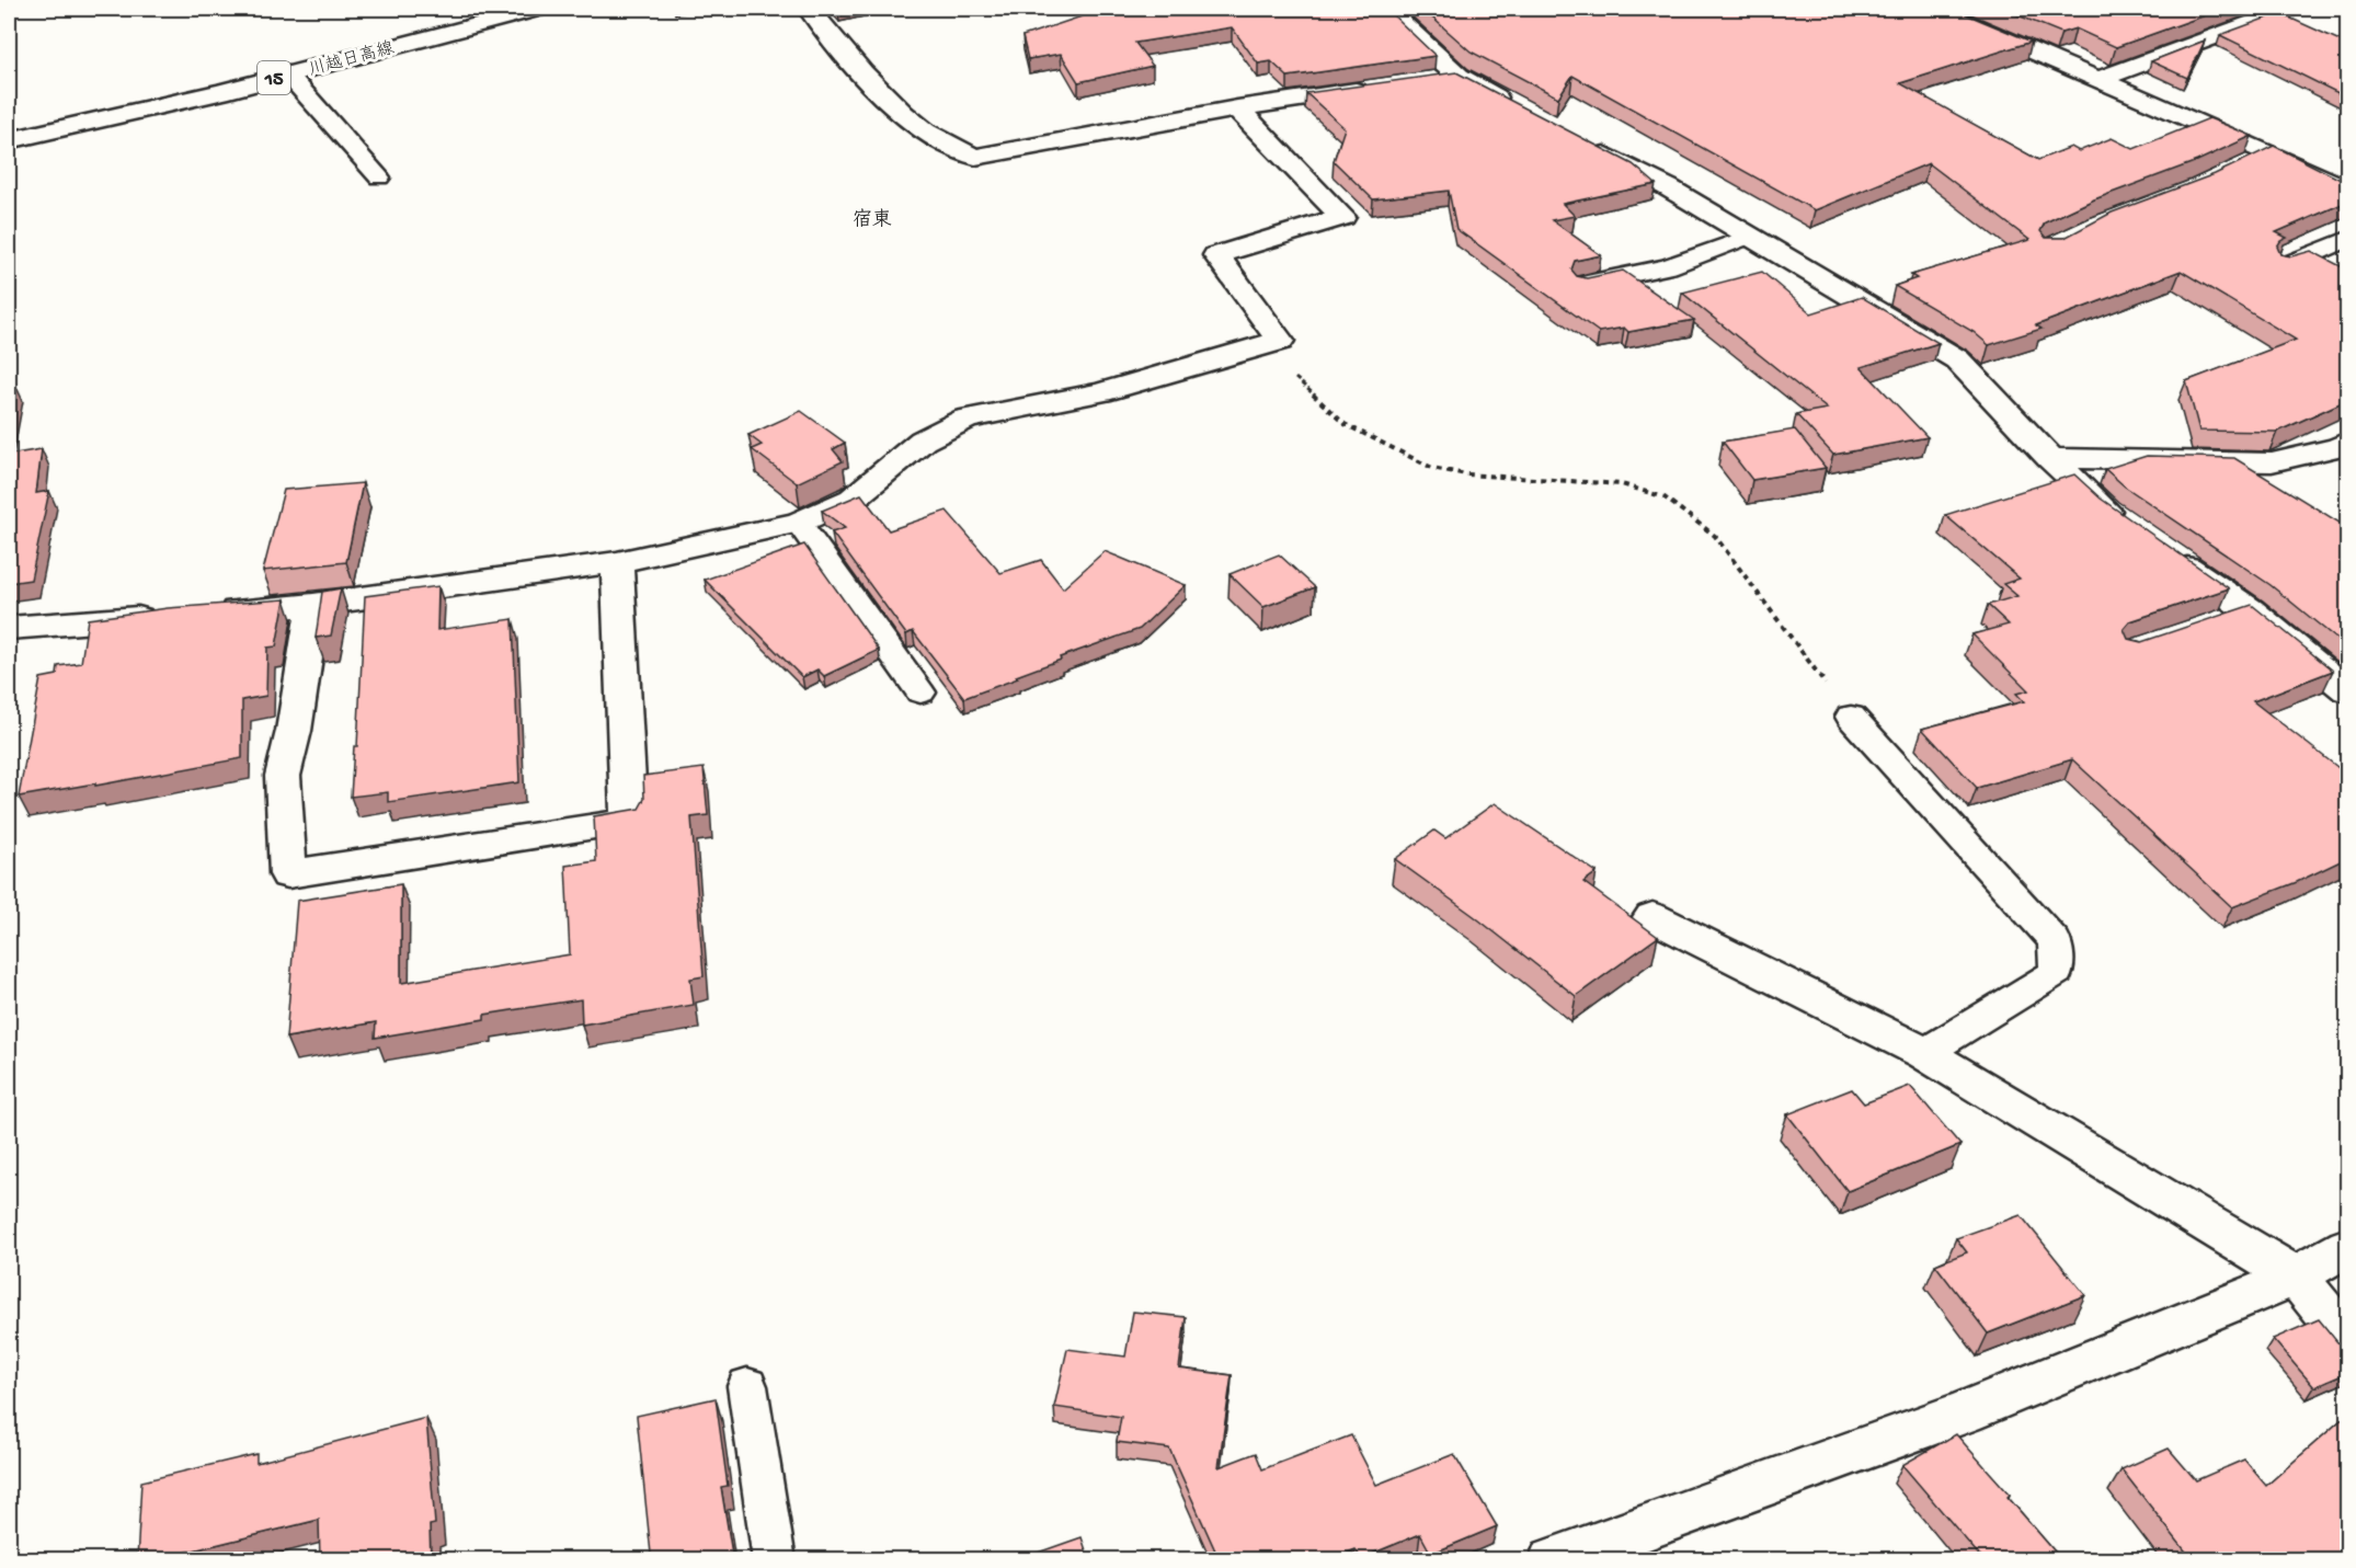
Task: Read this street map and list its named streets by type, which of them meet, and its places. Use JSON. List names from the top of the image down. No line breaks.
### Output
{"streets":{"street":["川越日高線","15"]},"districts":["宿東"]}
